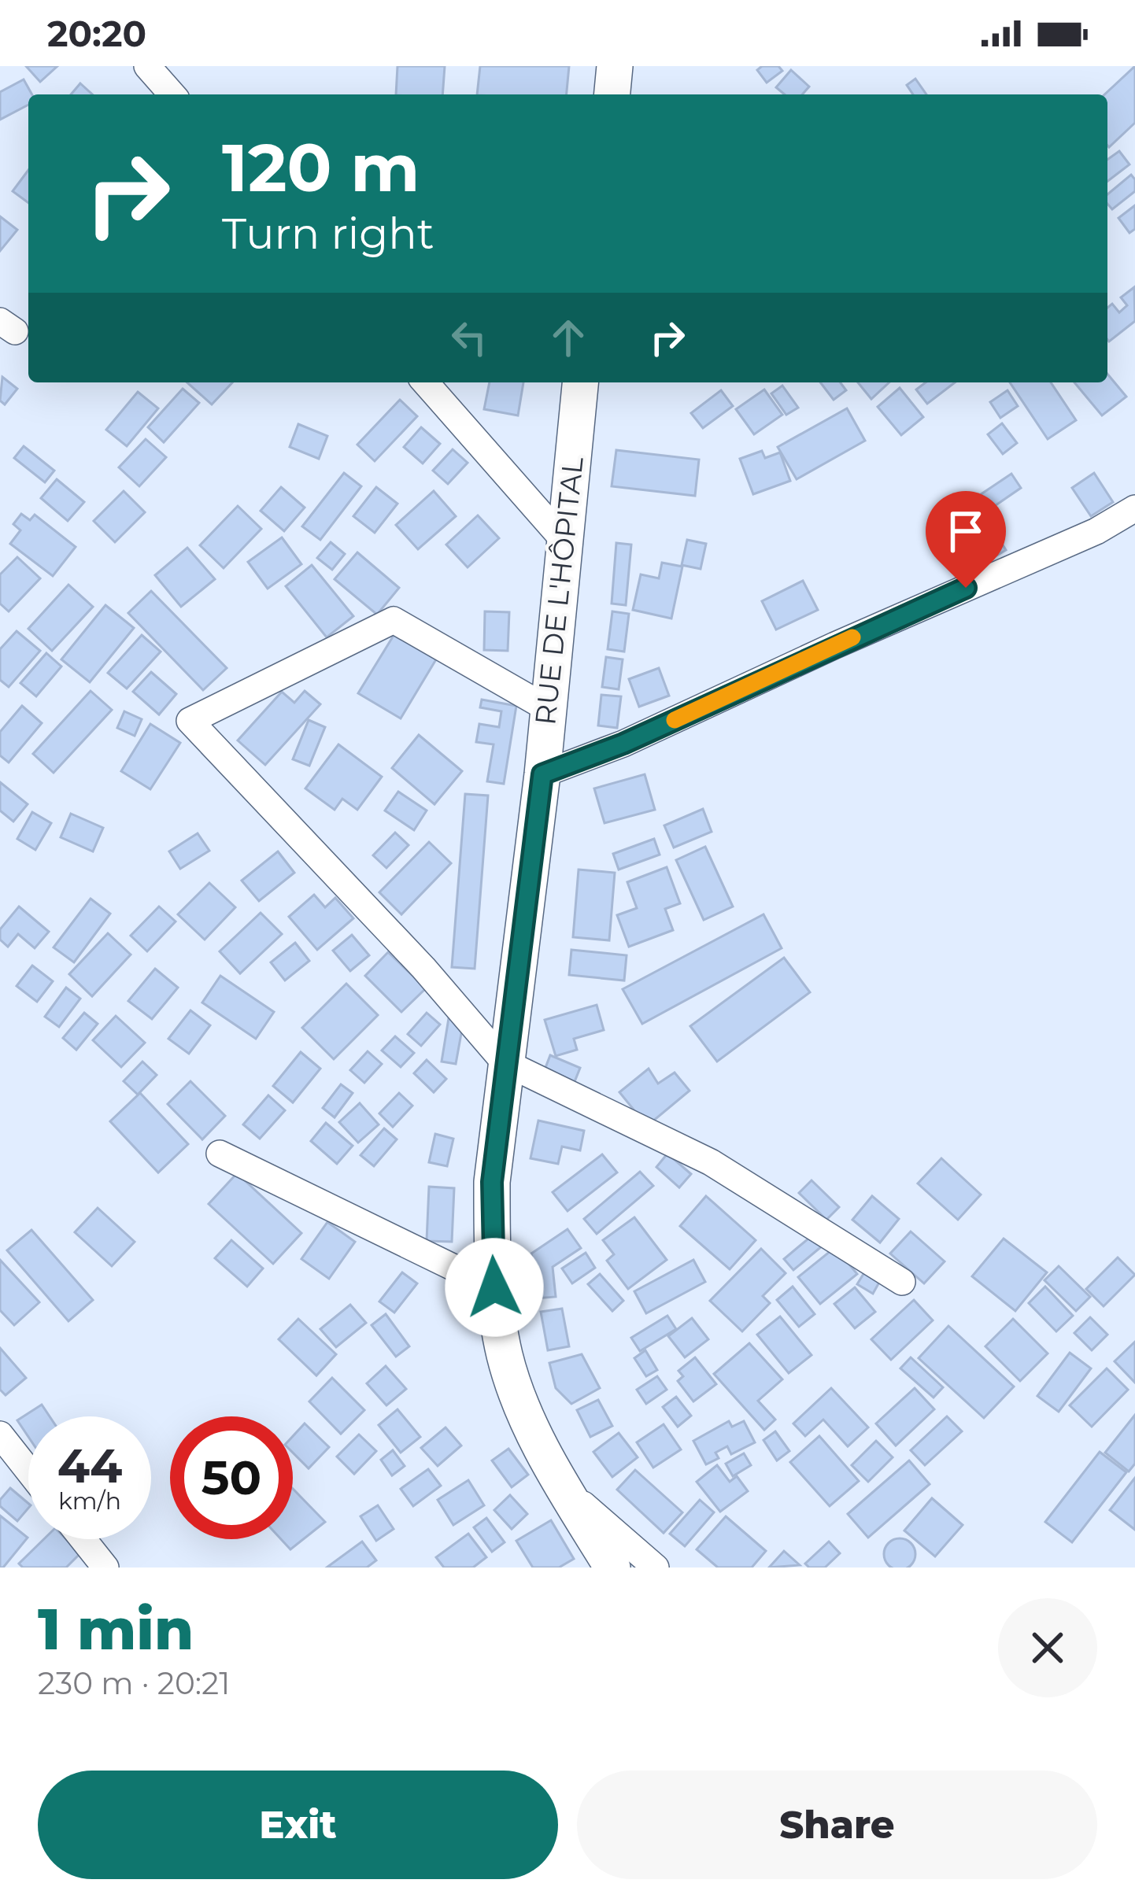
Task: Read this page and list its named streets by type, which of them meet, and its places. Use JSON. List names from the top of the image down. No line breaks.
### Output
{"streets":{"main road":["RUE DE L'HÔPITAL"]},"page":{"status":"20:20","turn":["120 m","Turn right"],"speed":"44 km/h","limit":"50","heading":["1 min","230 m · 20:21"],"buttons":["Exit","Share"]}}
